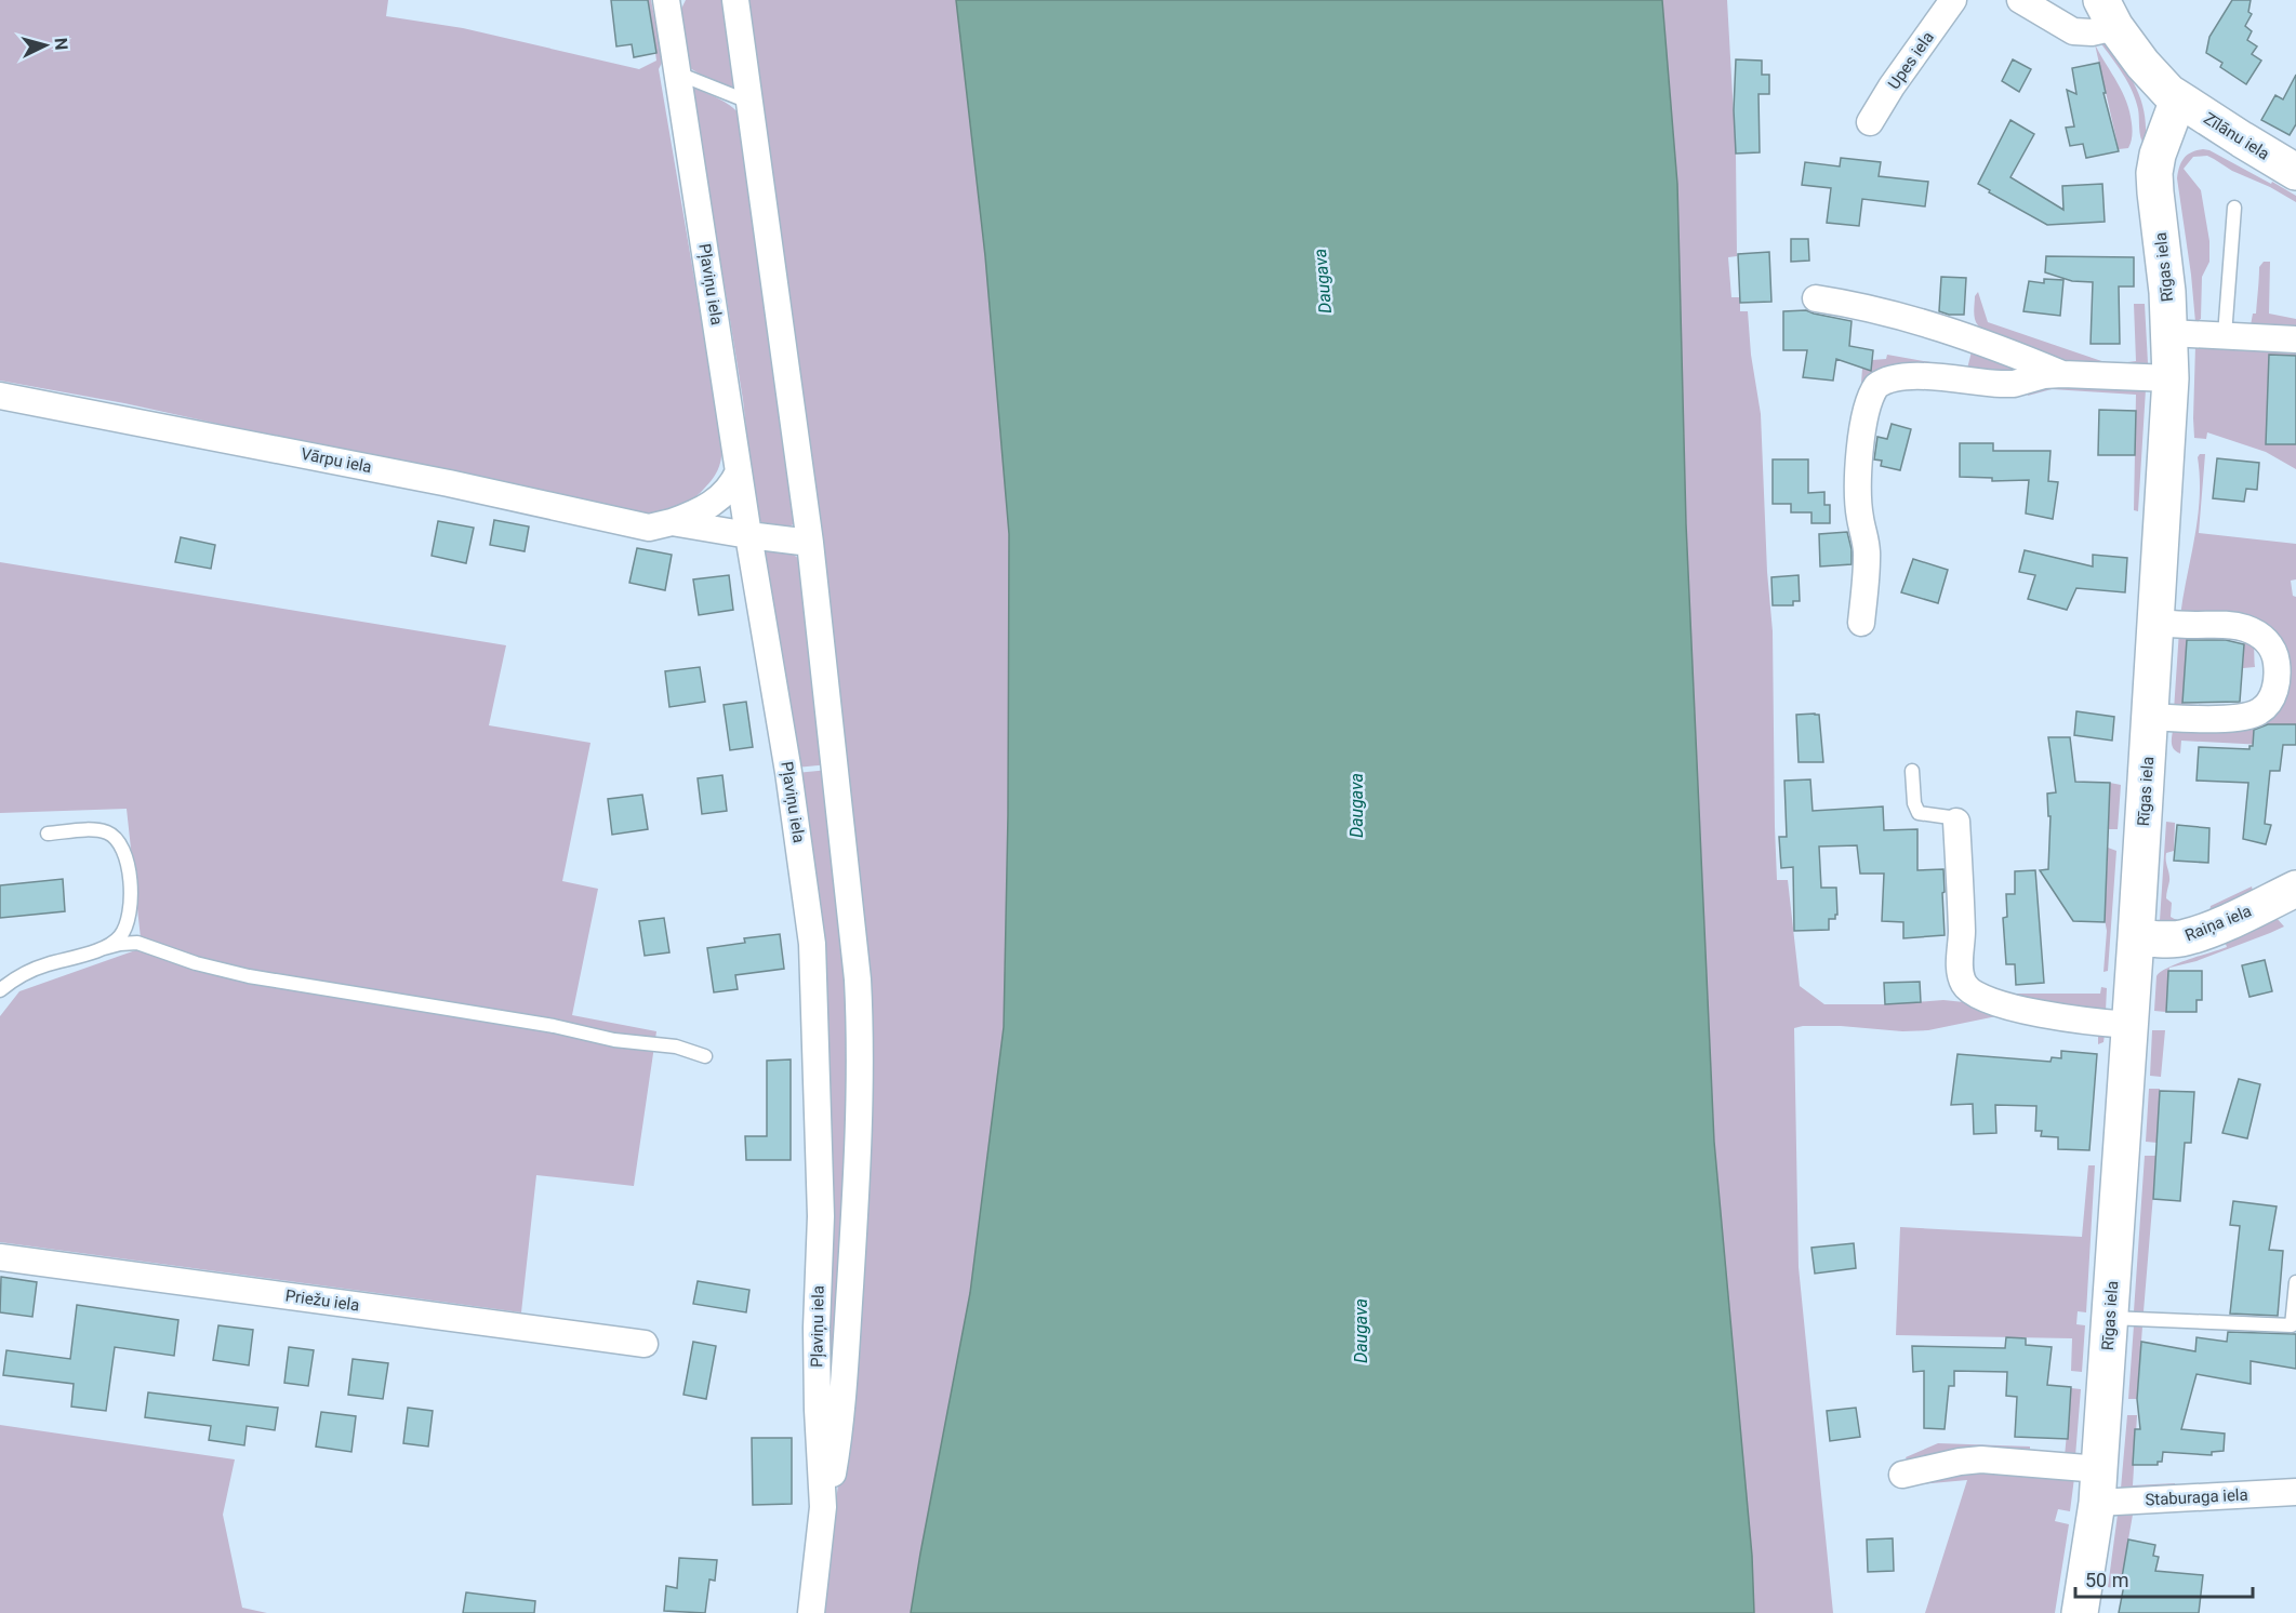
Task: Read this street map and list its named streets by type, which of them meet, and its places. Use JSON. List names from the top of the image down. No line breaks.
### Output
{"streets":{"main road":["Zīlānu iela","Rīgas iela","Raiņa iela"],"street":["Upes iela","Pļaviņu iela","Vārpu iela","Priežu iela","Staburaga iela"]},"crossings":[["Zīlānu iela","Rīgas iela"],["Rīgas iela","Raiņa iela"],["Rīgas iela","Staburaga iela"],["Pļaviņu iela","Vārpu iela"]],"water":["Daugava"],"scale_bar":"50 m","north":"right"}
